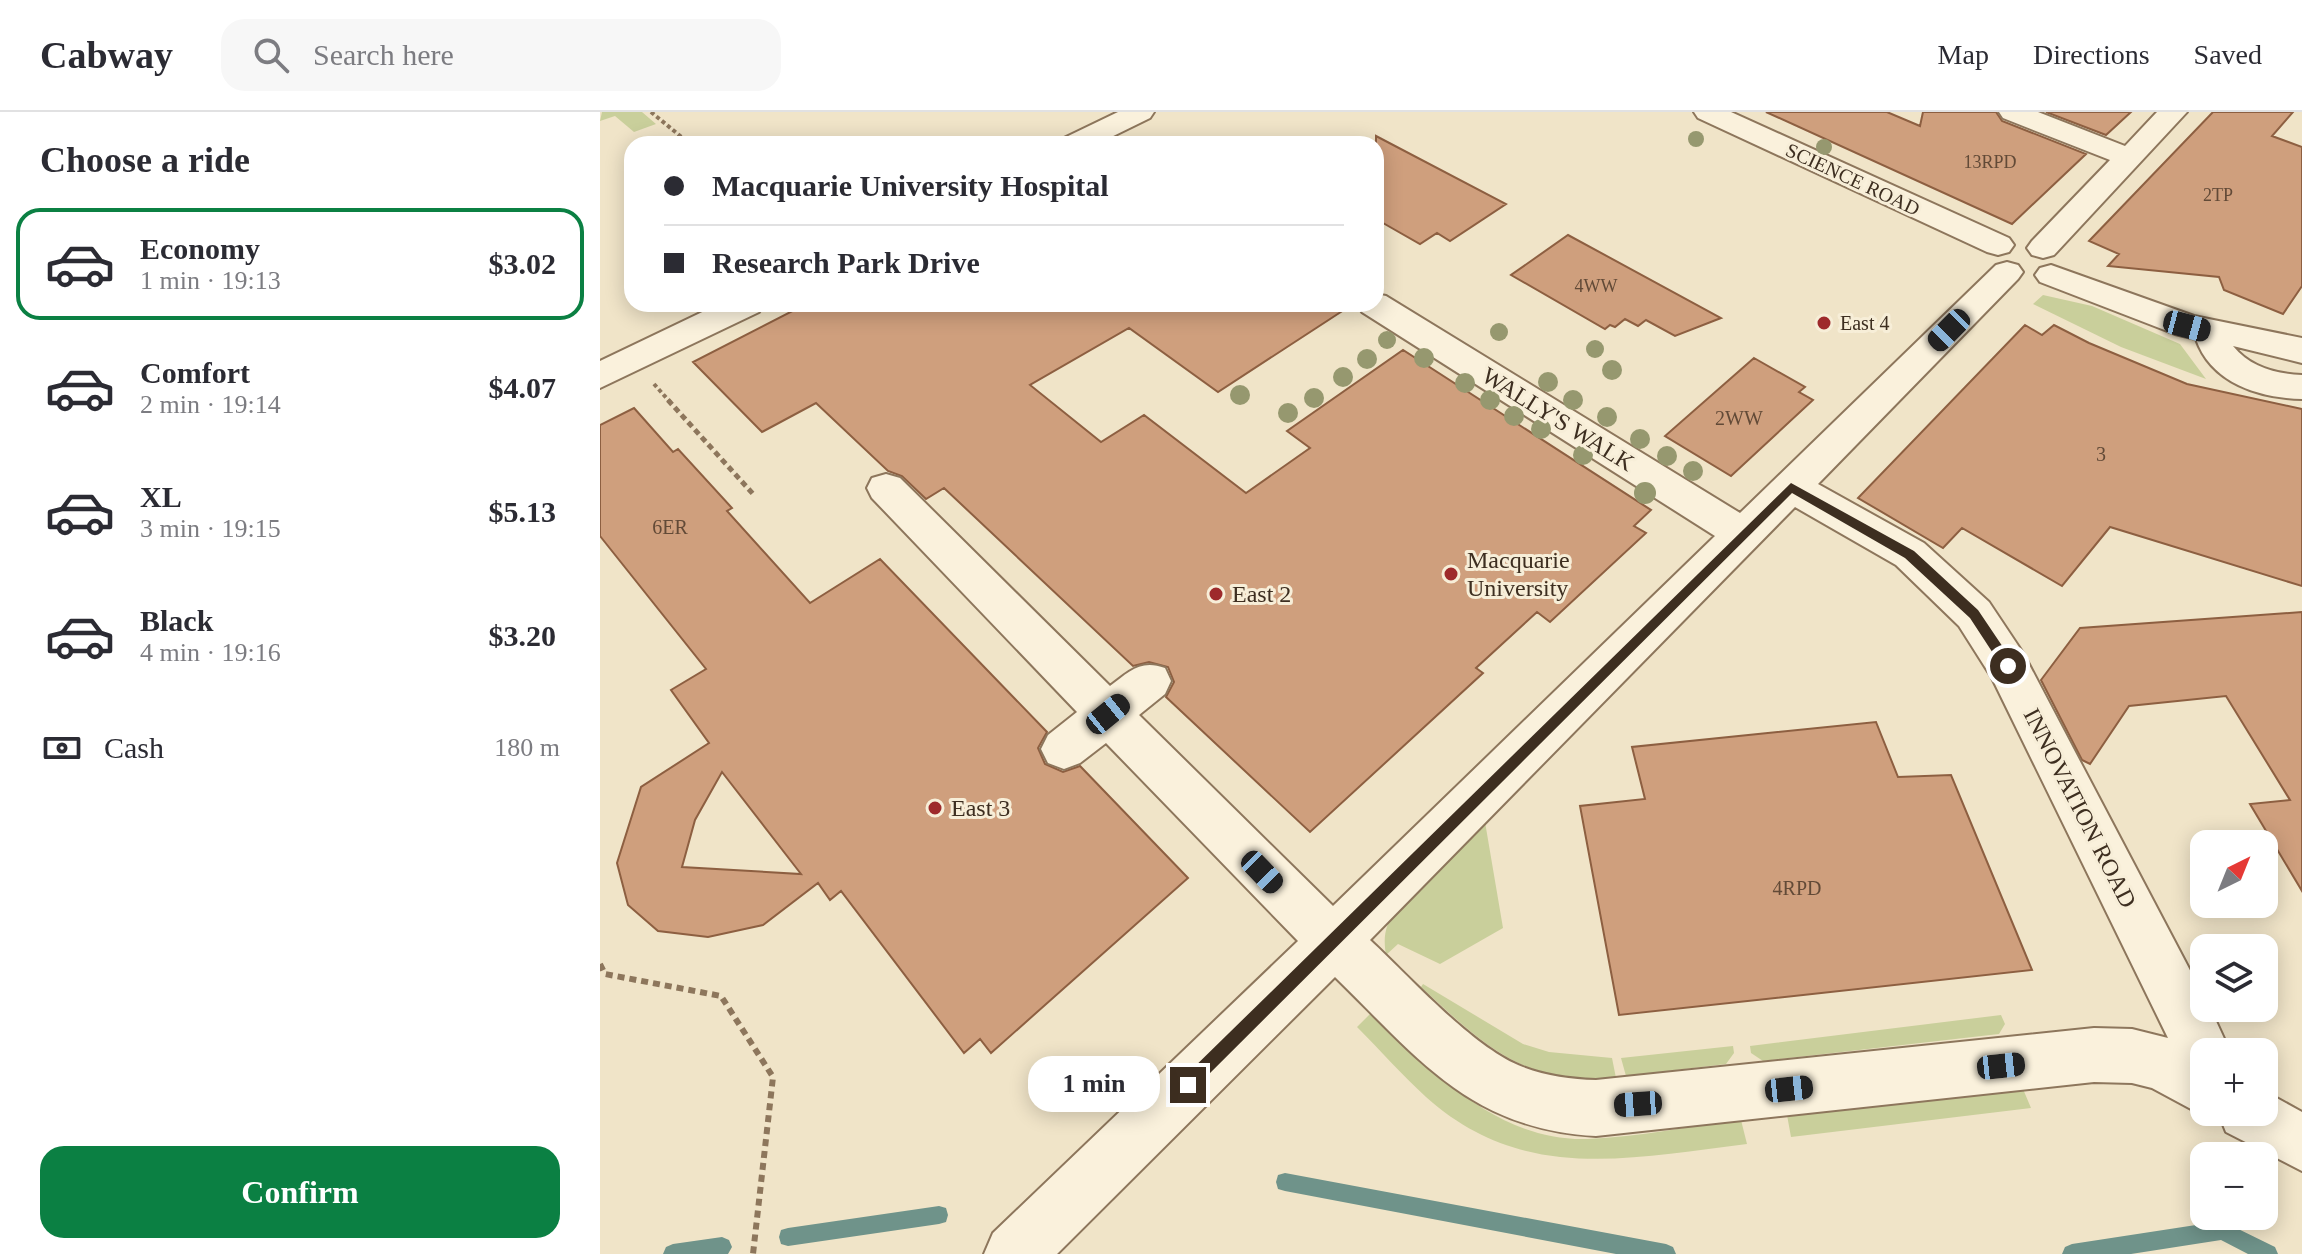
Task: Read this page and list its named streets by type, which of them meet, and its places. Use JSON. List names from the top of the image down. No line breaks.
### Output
{"streets":{"street":["SCIENCE ROAD","WALLY'S WALK","INNOVATION ROAD"]},"places":["East 4","Macquarie University","East 2","East 3"],"house_numbers":["13RPD","2TP","4WW","2WW","3","6ER","4RPD"],"north":"top right","page":{"header":"Cabway","search":"Search here","nav":["Map","Directions","Saved"],"heading":"Choose a ride","banner":["Macquarie University Hospital","Research Park Drive"],"list":[{"name":"Economy","note":"1 min · 19:13","value":"$3.02"},{"name":"Comfort","note":"2 min · 19:14","value":"$4.07"},{"name":"XL","note":"3 min · 19:15","value":"$5.13"},{"name":"Black","note":"4 min · 19:16","value":"$3.20"}],"pay":["Cash","180 m"],"map_buttons":["+","−"],"bubble":"1 min","buttons":"Confirm"}}
